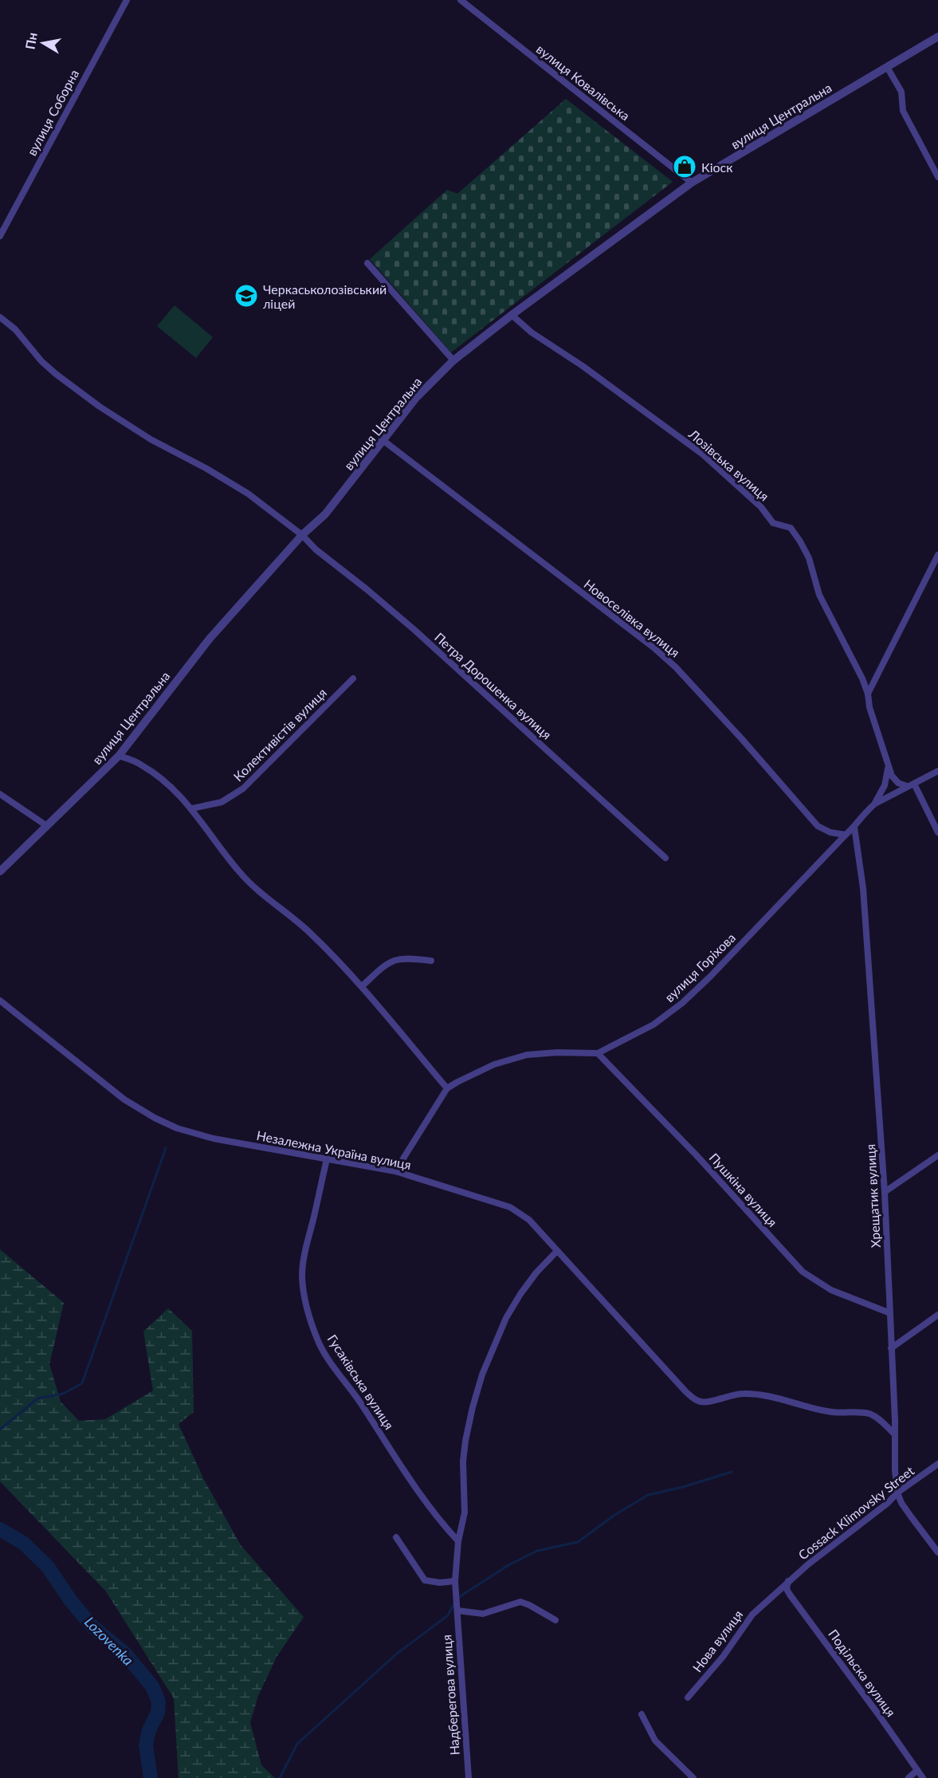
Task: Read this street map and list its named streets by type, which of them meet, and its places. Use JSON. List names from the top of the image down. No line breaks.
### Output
{"streets":{"street":["вулиця Ковалівська","вулиця Соборна","вулиця Центральна","Лозівська вулиця","Новоселівка вулиця","Петра Дорошенка вулиця","Колективістів вулиця","вулиця Горіхова","Незалежна Україна вулиця","Пушкіна вулиця","Хрещатик вулиця","Гусаківська вулиця","Cossack Klimovsky Street","Нова вулиця","Подільска вулиця","Надберегова вулиця"]},"crossings":[["вулиця Ковалівська","вулиця Центральна"],["вулиця Центральна","Лозівська вулиця"],["вулиця Центральна","Новоселівка вулиця"],["вулиця Центральна","Петра Дорошенка вулиця"],["Лозівська вулиця","вулиця Горіхова"],["Новоселівка вулиця","вулиця Горіхова"],["вулиця Горіхова","Незалежна Україна вулиця"],["вулиця Горіхова","Пушкіна вулиця"],["вулиця Горіхова","Хрещатик вулиця"],["Незалежна Україна вулиця","Хрещатик вулиця"],["Незалежна Україна вулиця","Гусаківська вулиця"],["Незалежна Україна вулиця","Надберегова вулиця"],["Пушкіна вулиця","Хрещатик вулиця"],["Хрещатик вулиця","Cossack Klimovsky Street"],["Гусаківська вулиця","Надберегова вулиця"],["Cossack Klimovsky Street","Нова вулиця"],["Cossack Klimovsky Street","Подільска вулиця"],["Нова вулиця","Подільска вулиця"]],"water":["Lozovenka"],"places":{"shop":["Кіоск"],"school or university":["Черкаськолозівський ліцей"]},"north":"left"}
